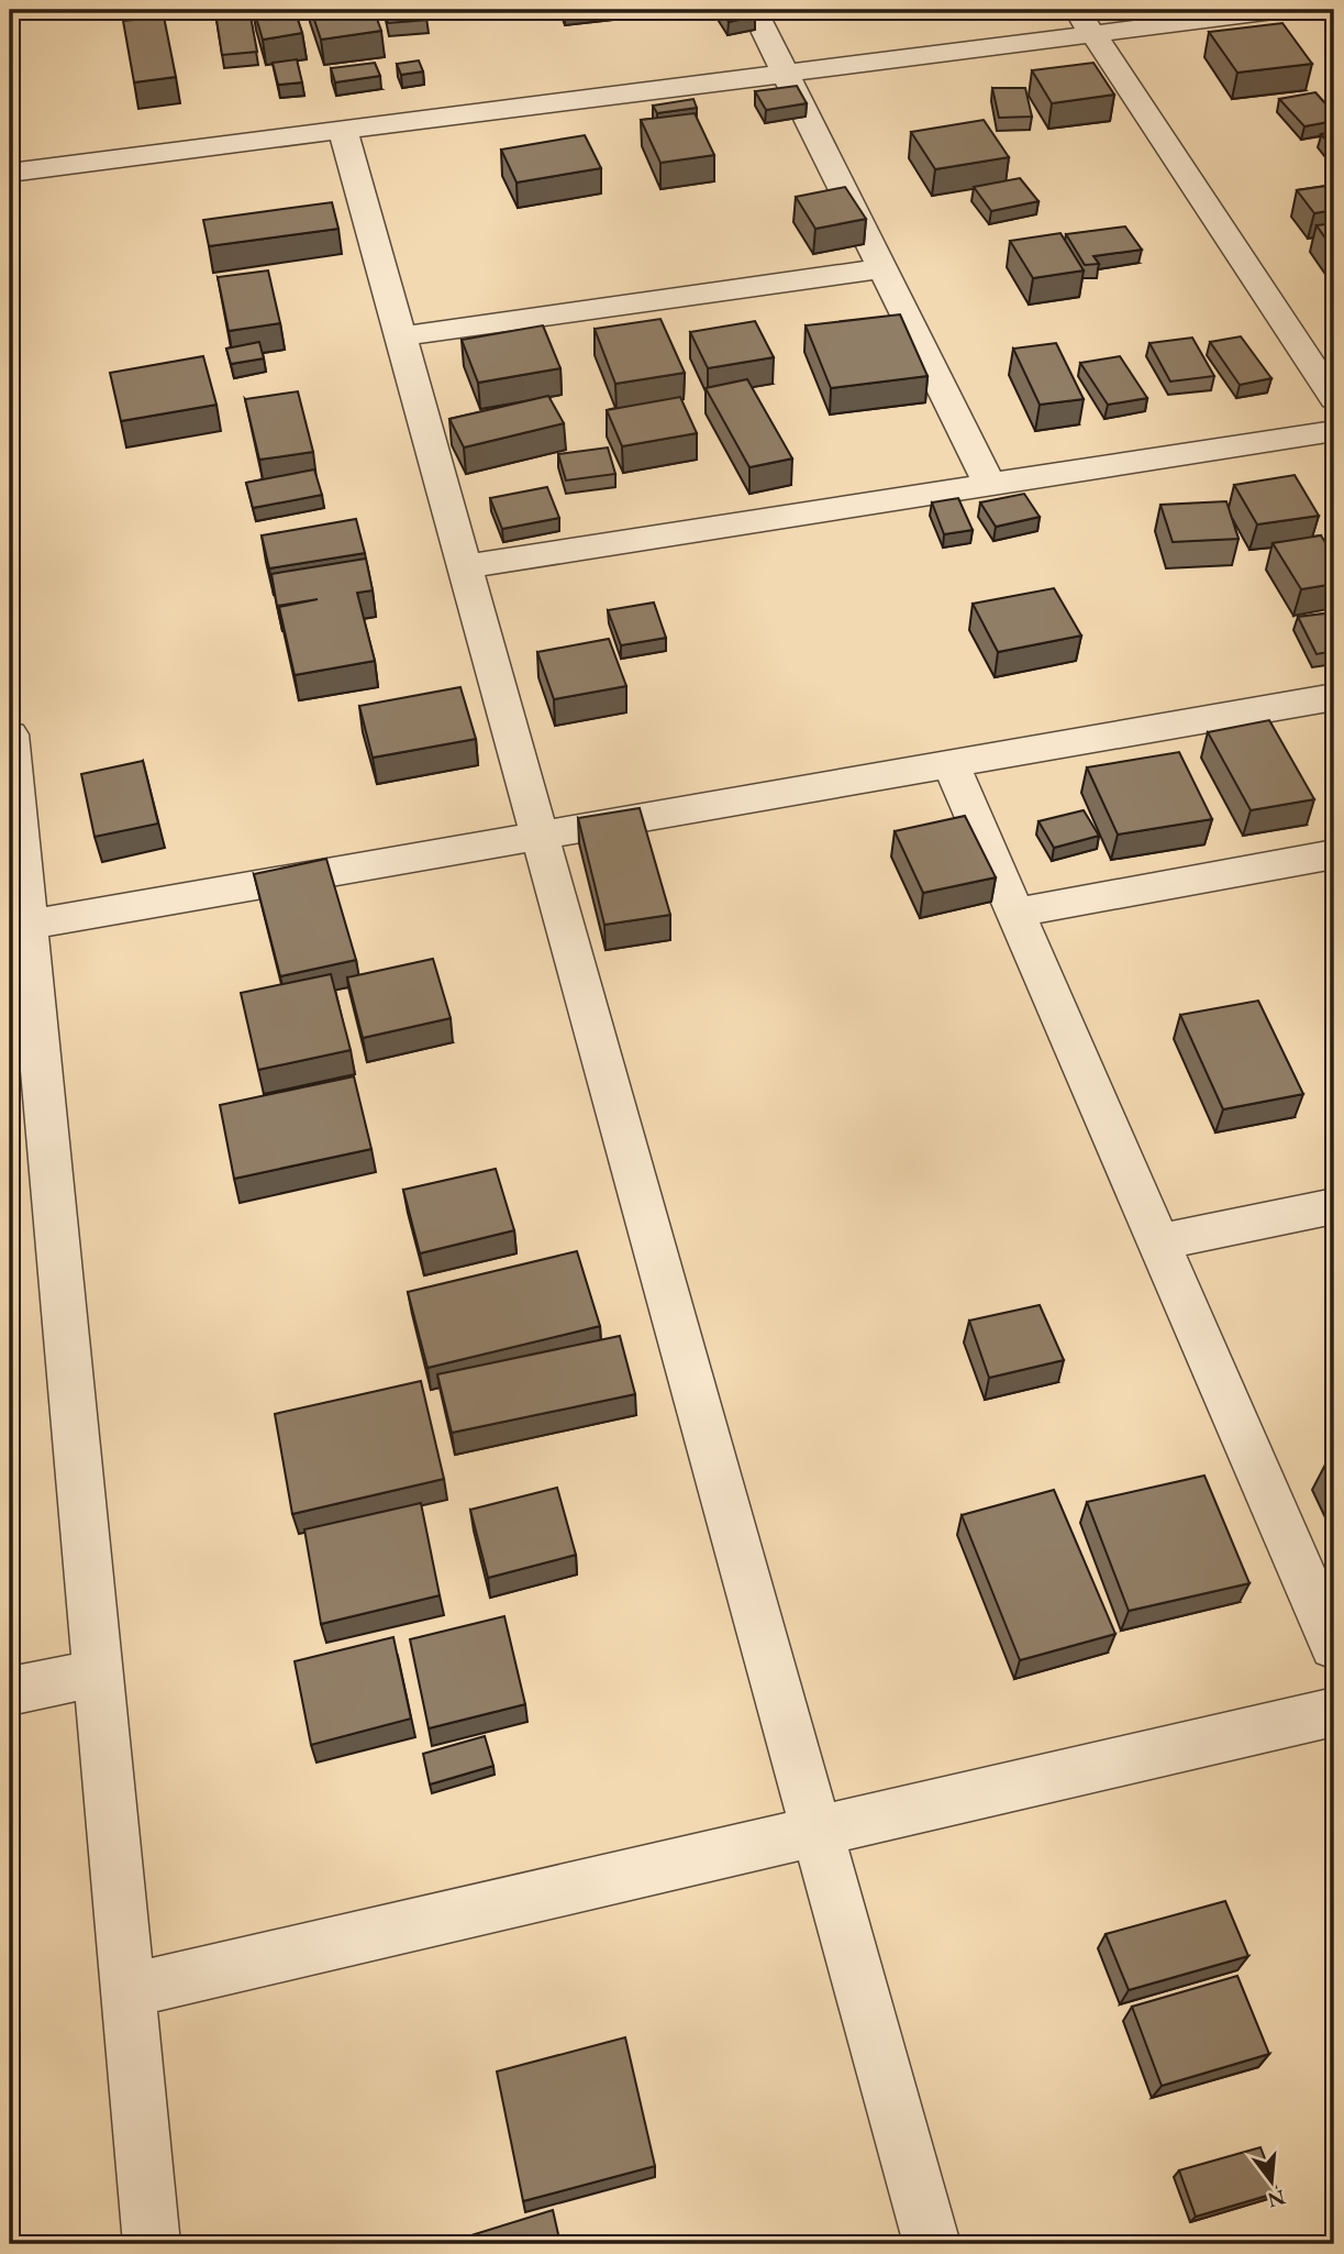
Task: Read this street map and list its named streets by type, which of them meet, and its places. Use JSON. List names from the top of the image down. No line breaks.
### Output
{"north":"bottom"}
